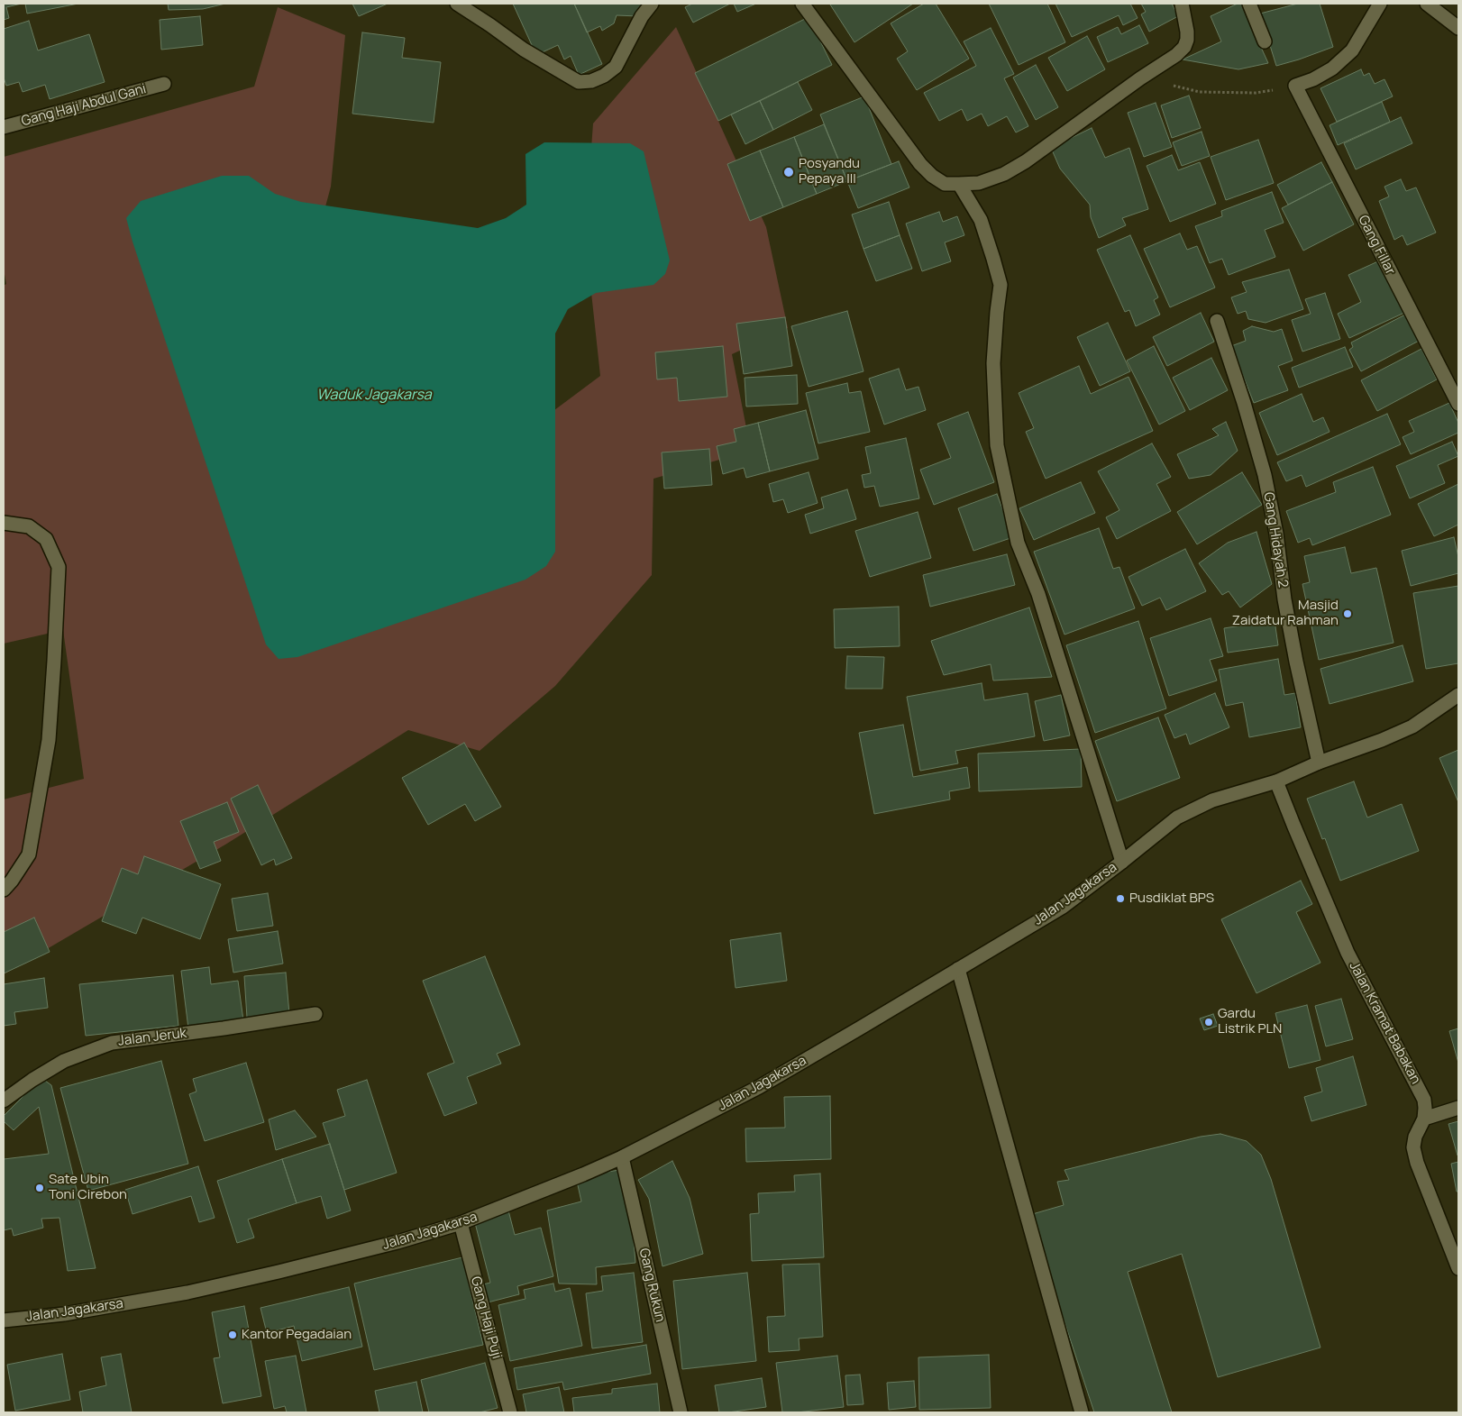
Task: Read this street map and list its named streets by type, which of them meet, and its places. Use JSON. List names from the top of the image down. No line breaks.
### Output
{"streets":{"street":["Gang Haji Abdul Gani","Gang Fillar","Gang Hidayah 2","Jalan Jagakarsa","Jalan Kramat Babakan","Jalan Jeruk","Gang Rukun","Gang Haji Puji"]},"crossings":[["Gang Hidayah 2","Jalan Jagakarsa"],["Jalan Jagakarsa","Jalan Kramat Babakan"],["Jalan Jagakarsa","Gang Rukun"],["Jalan Jagakarsa","Gang Haji Puji"]],"water":["Waduk Jagakarsa"],"places":["Posyandu Pepaya III","Masjid Zaidatur Rahman","Pusdiklat BPS","Gardu Listrik PLN","Sate Ubin Toni Cirebon","Kantor Pegadaian"]}
